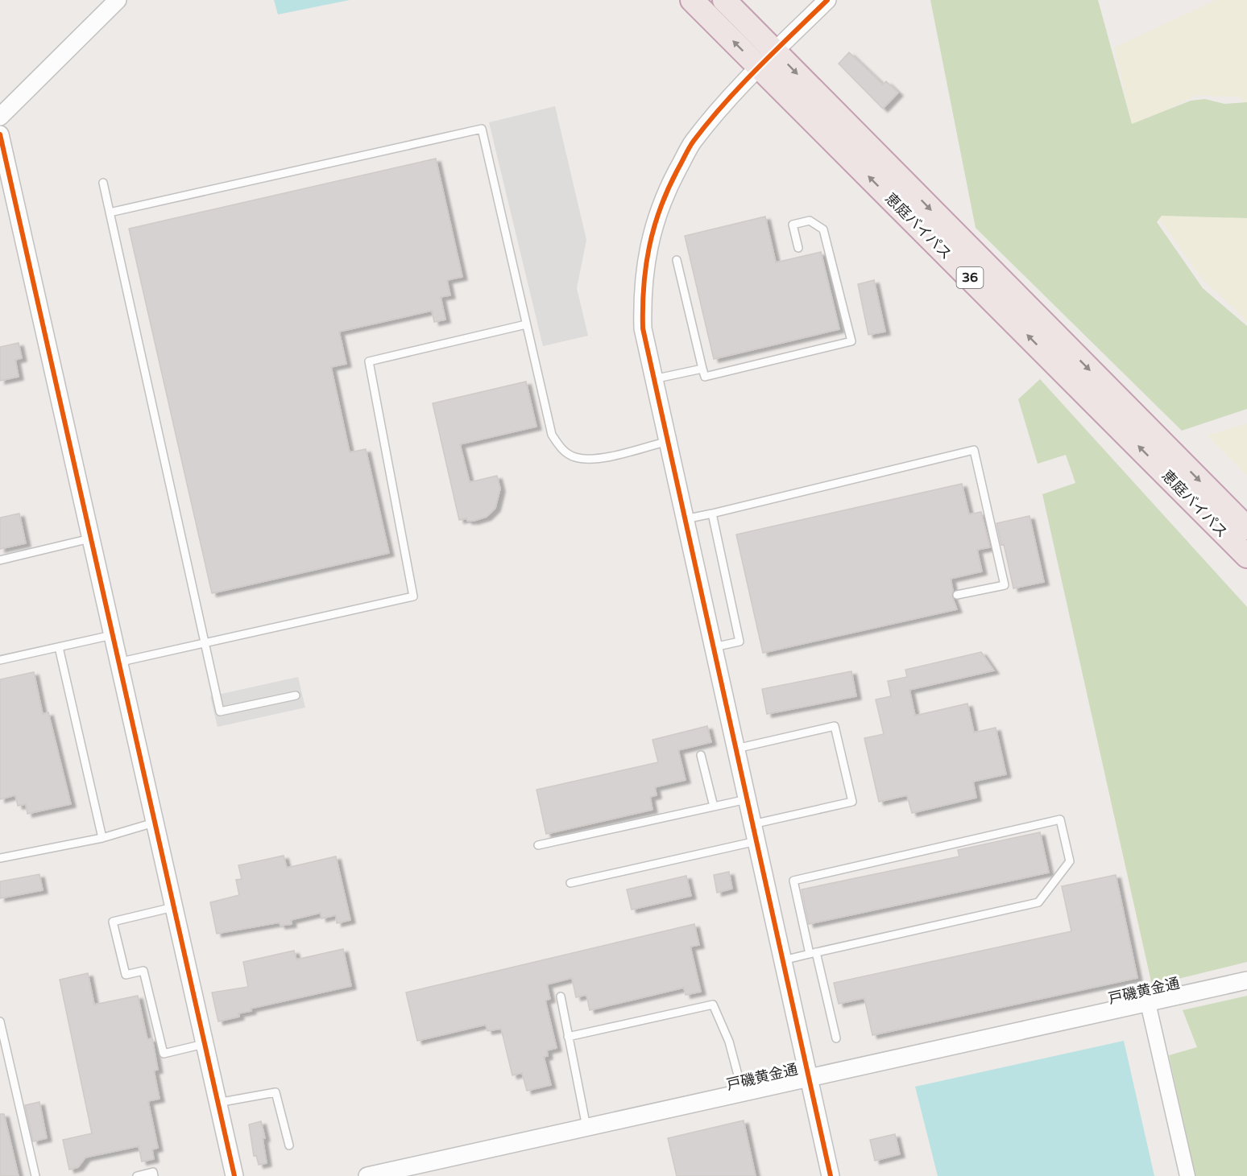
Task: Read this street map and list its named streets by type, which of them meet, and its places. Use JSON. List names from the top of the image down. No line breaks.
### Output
{"streets":{"highway":["恵庭バイパス","36"],"street":["戸磯黄金通"]}}
